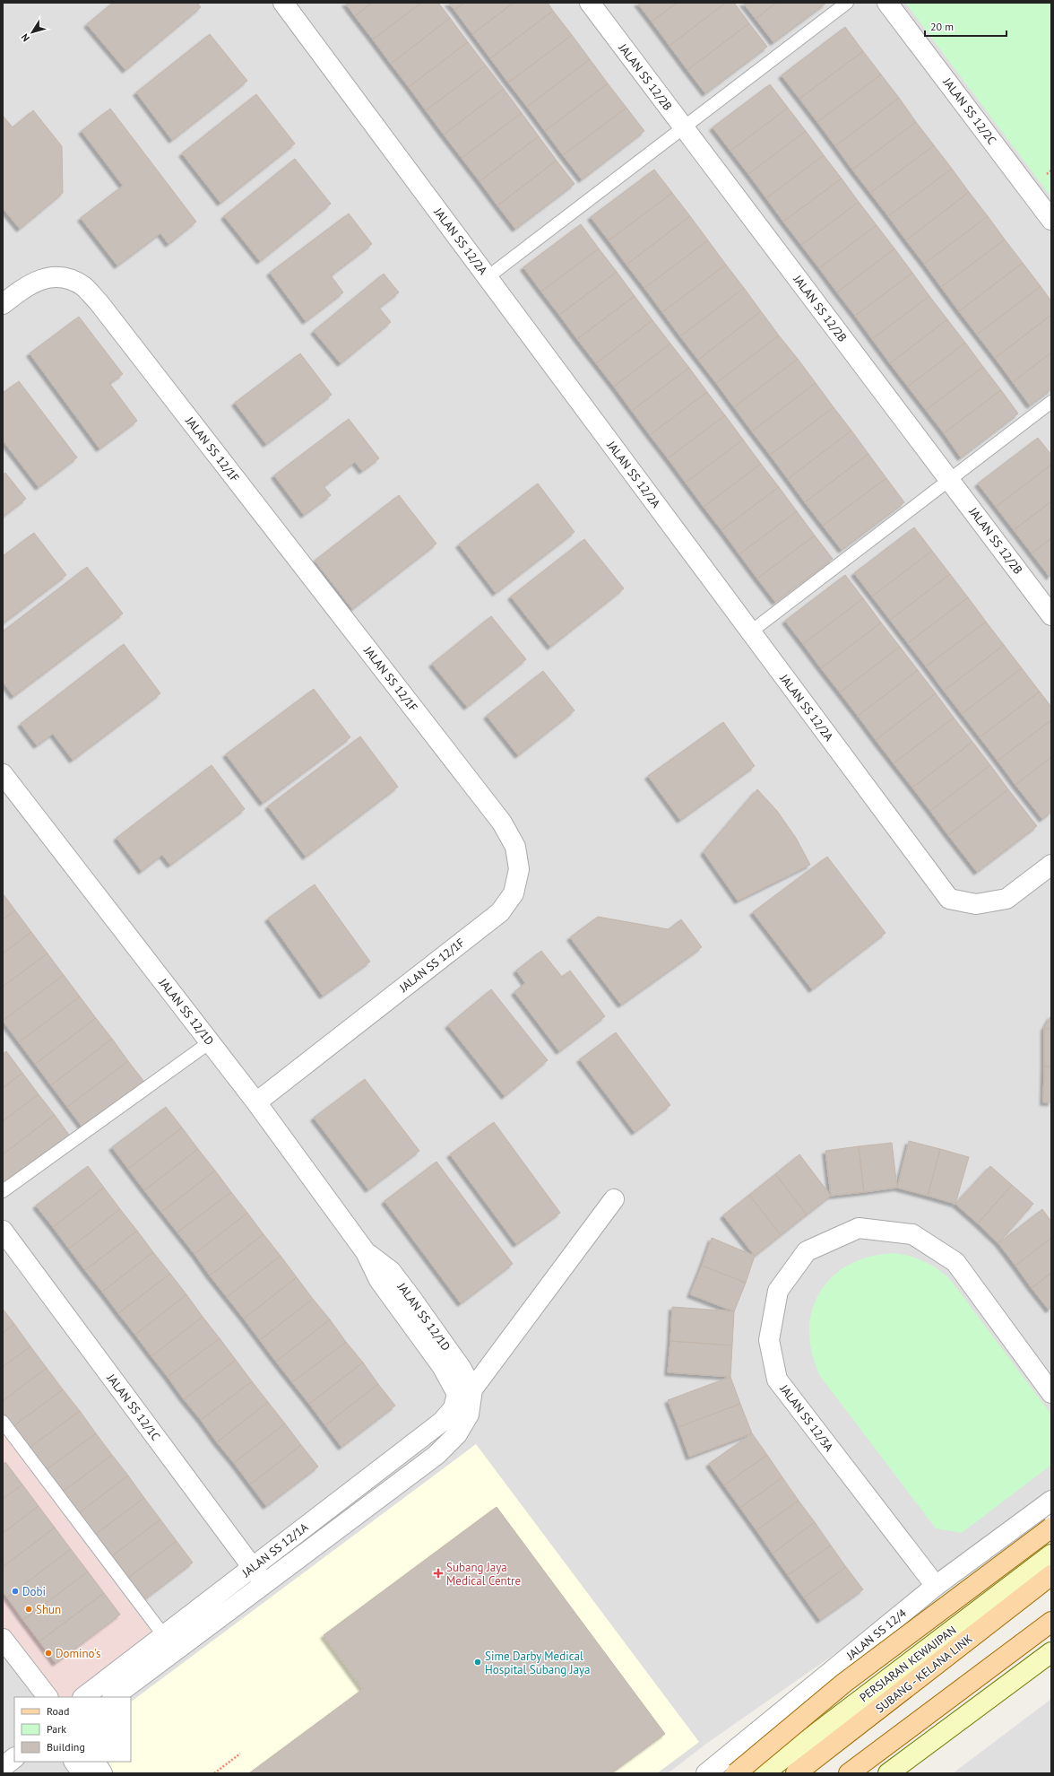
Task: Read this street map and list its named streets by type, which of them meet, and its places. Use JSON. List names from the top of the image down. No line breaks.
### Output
{"streets":{"main road":["PERSIARAN KEWAJIPAN","SUBANG - KELANA LINK"],"street":["JALAN SS 12/2B","JALAN SS 12/2C","JALAN SS 12/2A","JALAN SS 12/1F","JALAN SS 12/1D","JALAN SS 12/1C","JALAN SS 12/3A","JALAN SS 12/1A","JALAN SS 12/4"]},"crossings":[["JALAN SS 12/1F","JALAN SS 12/1D"],["JALAN SS 12/1D","JALAN SS 12/1A"],["JALAN SS 12/1C","JALAN SS 12/1A"],["JALAN SS 12/3A","JALAN SS 12/4"]],"places":{"health":["Subang Jaya Medical Centre"],"other":["Dobi","Shun","Domino's","Sime Darby Medical Hospital Subang Jaya"]},"legend":["Road","Park","Building"],"scale_bar":"20 m","north":"bottom left"}
